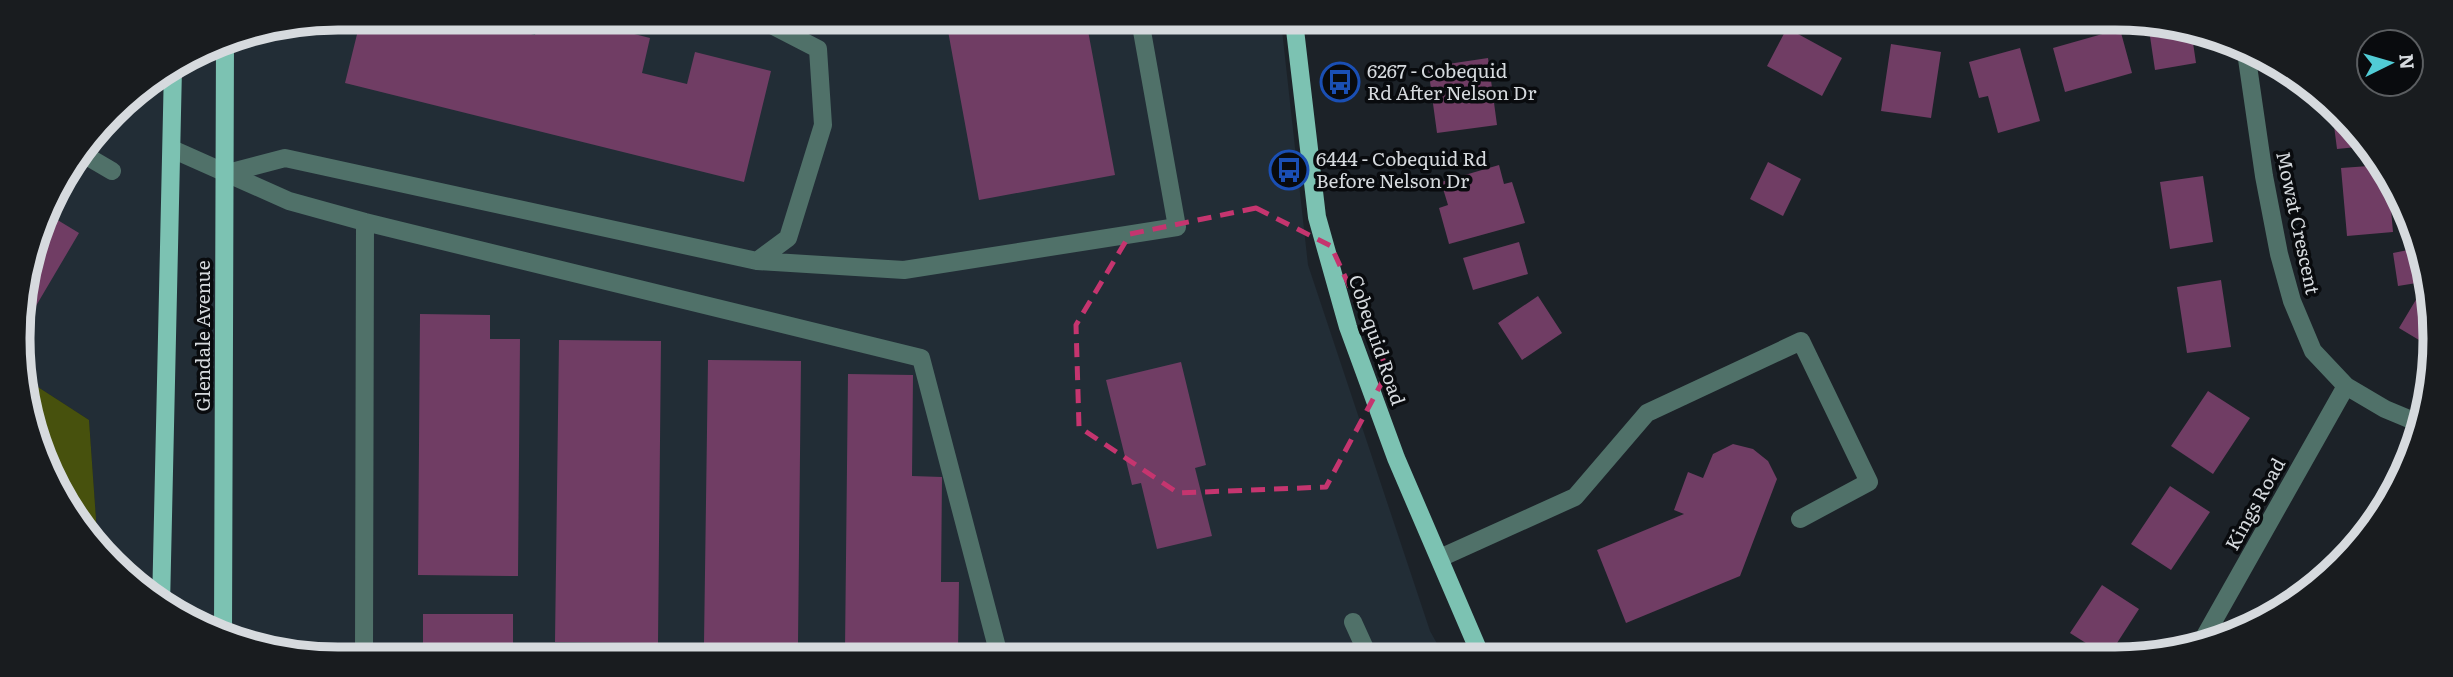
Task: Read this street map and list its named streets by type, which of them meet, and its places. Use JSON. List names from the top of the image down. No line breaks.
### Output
{"streets":{"main road":["Glendale Avenue","Cobequid Road"],"street":["Mowat Crescent","Kings Road"]},"crossings":[["Mowat Crescent","Kings Road"]],"places":{"bus stop":["6267 - Cobequid Rd After Nelson Dr","6444 - Cobequid Rd Before Nelson Dr"]},"north":"right"}
